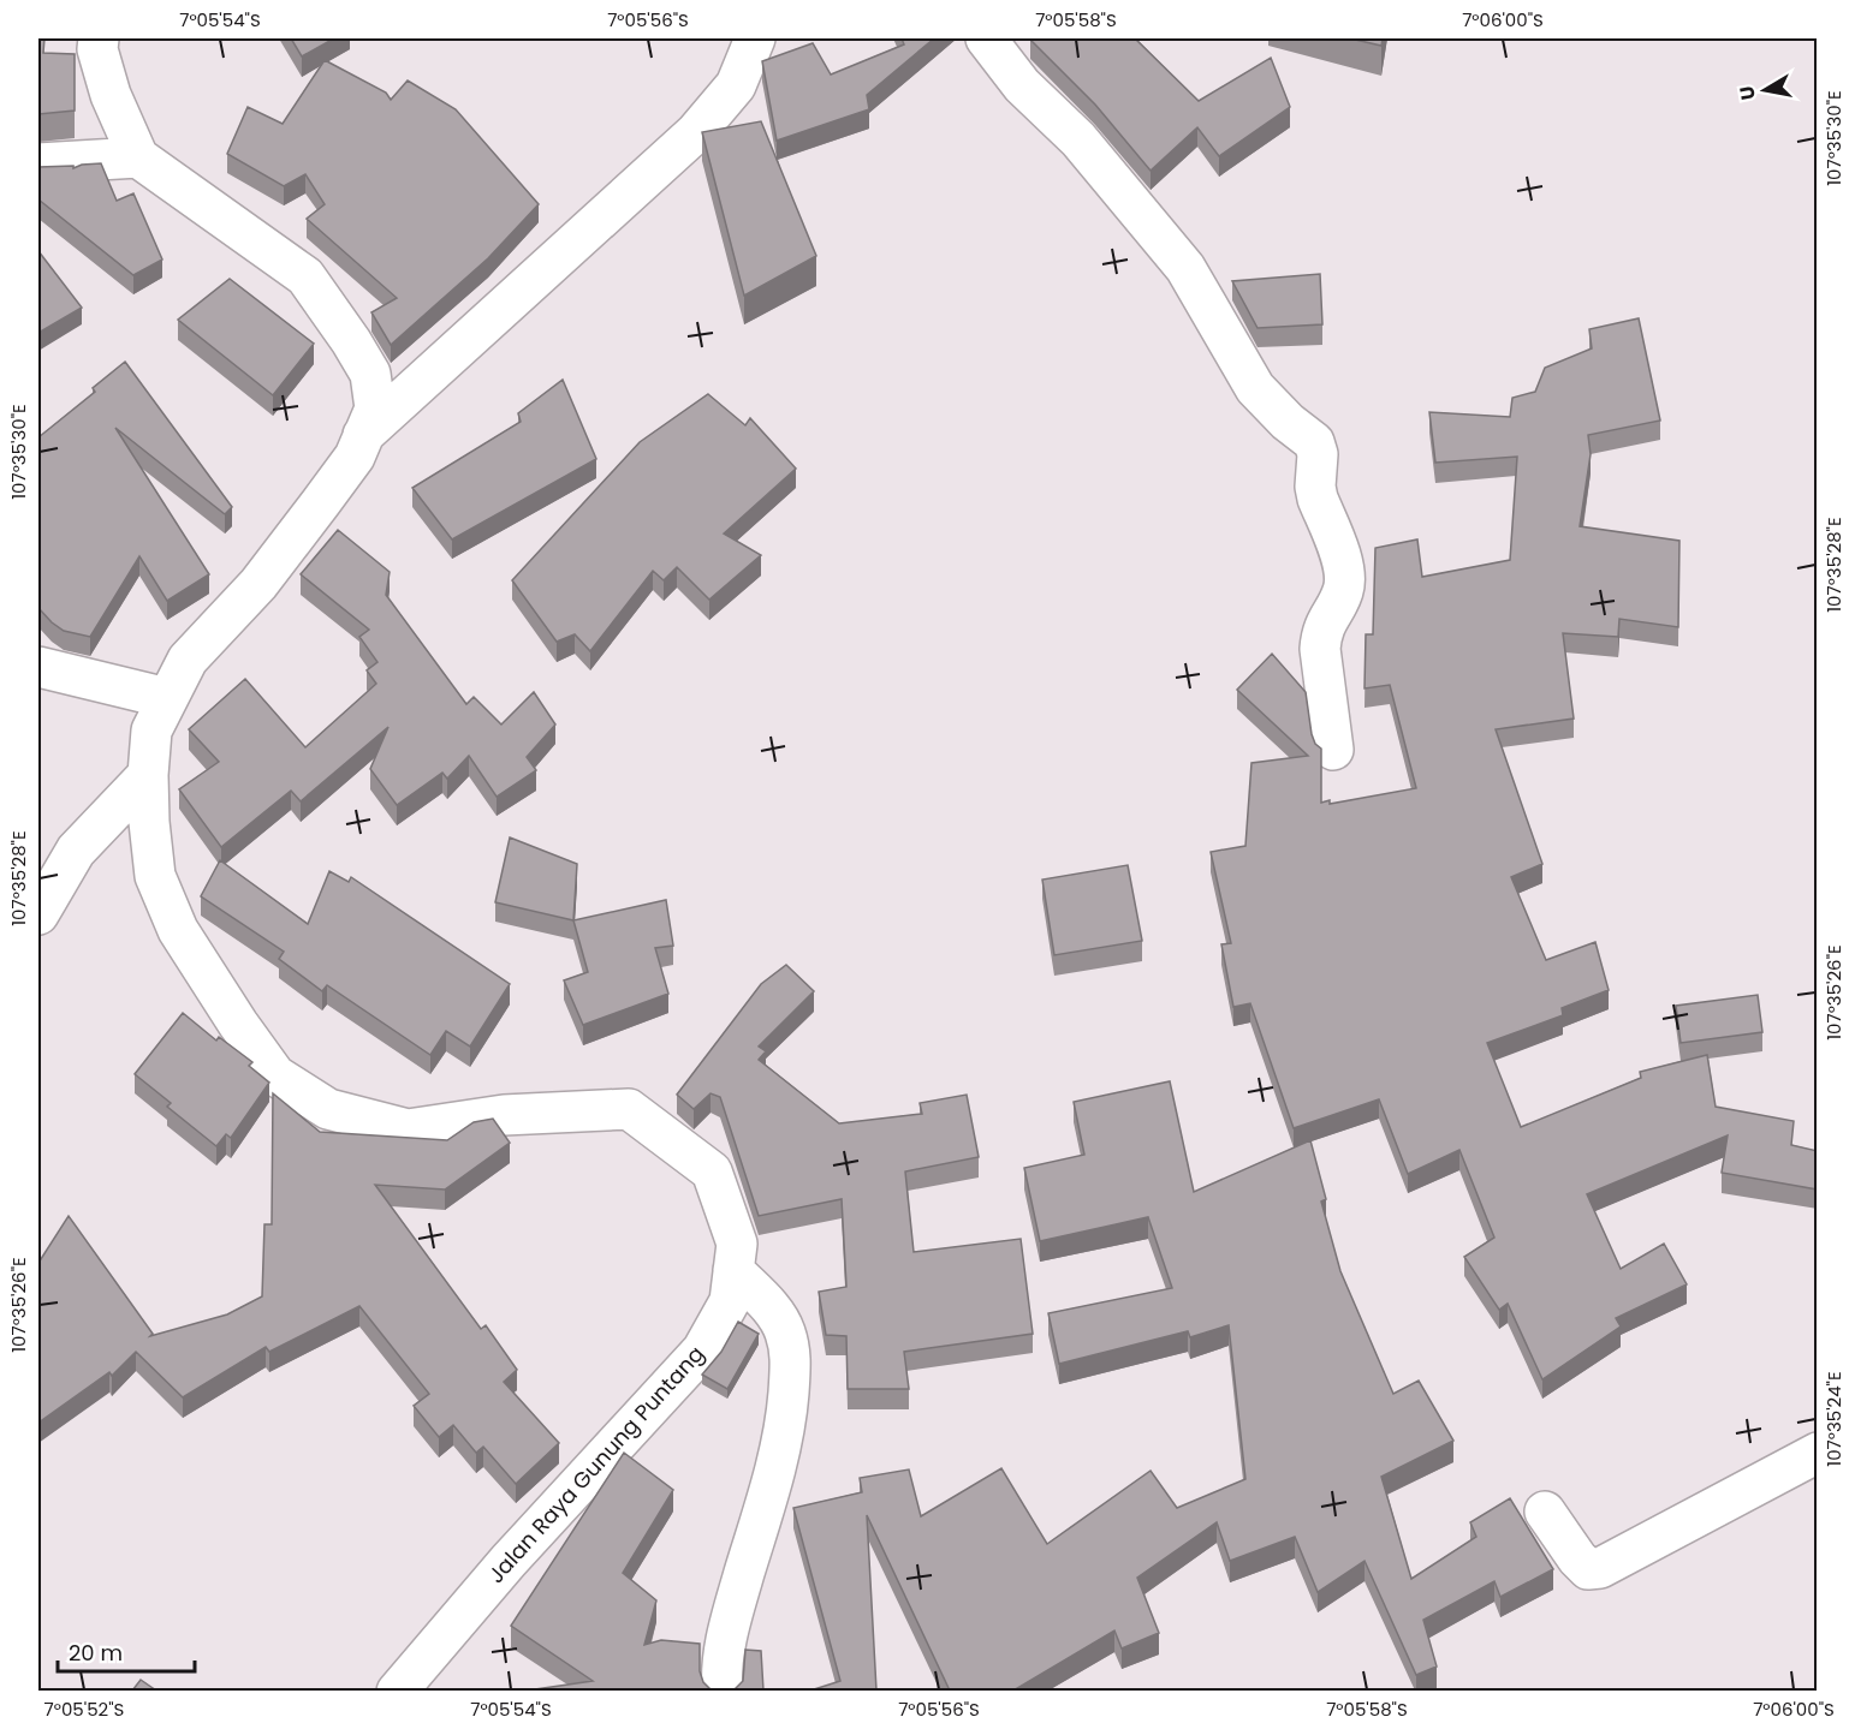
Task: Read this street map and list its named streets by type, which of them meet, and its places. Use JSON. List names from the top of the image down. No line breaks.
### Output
{"streets":{"street":["Jalan Raya Gunung Puntang"]},"scale_bar":"20 m","north":"left","coordinates":["7°05'54\"S","7°05'56\"S","7°05'58\"S","7°06'00\"S","107°35'30\"E","107°35'28\"E","107°35'26\"E","107°35'24\"E","7°05'52\"S"]}
